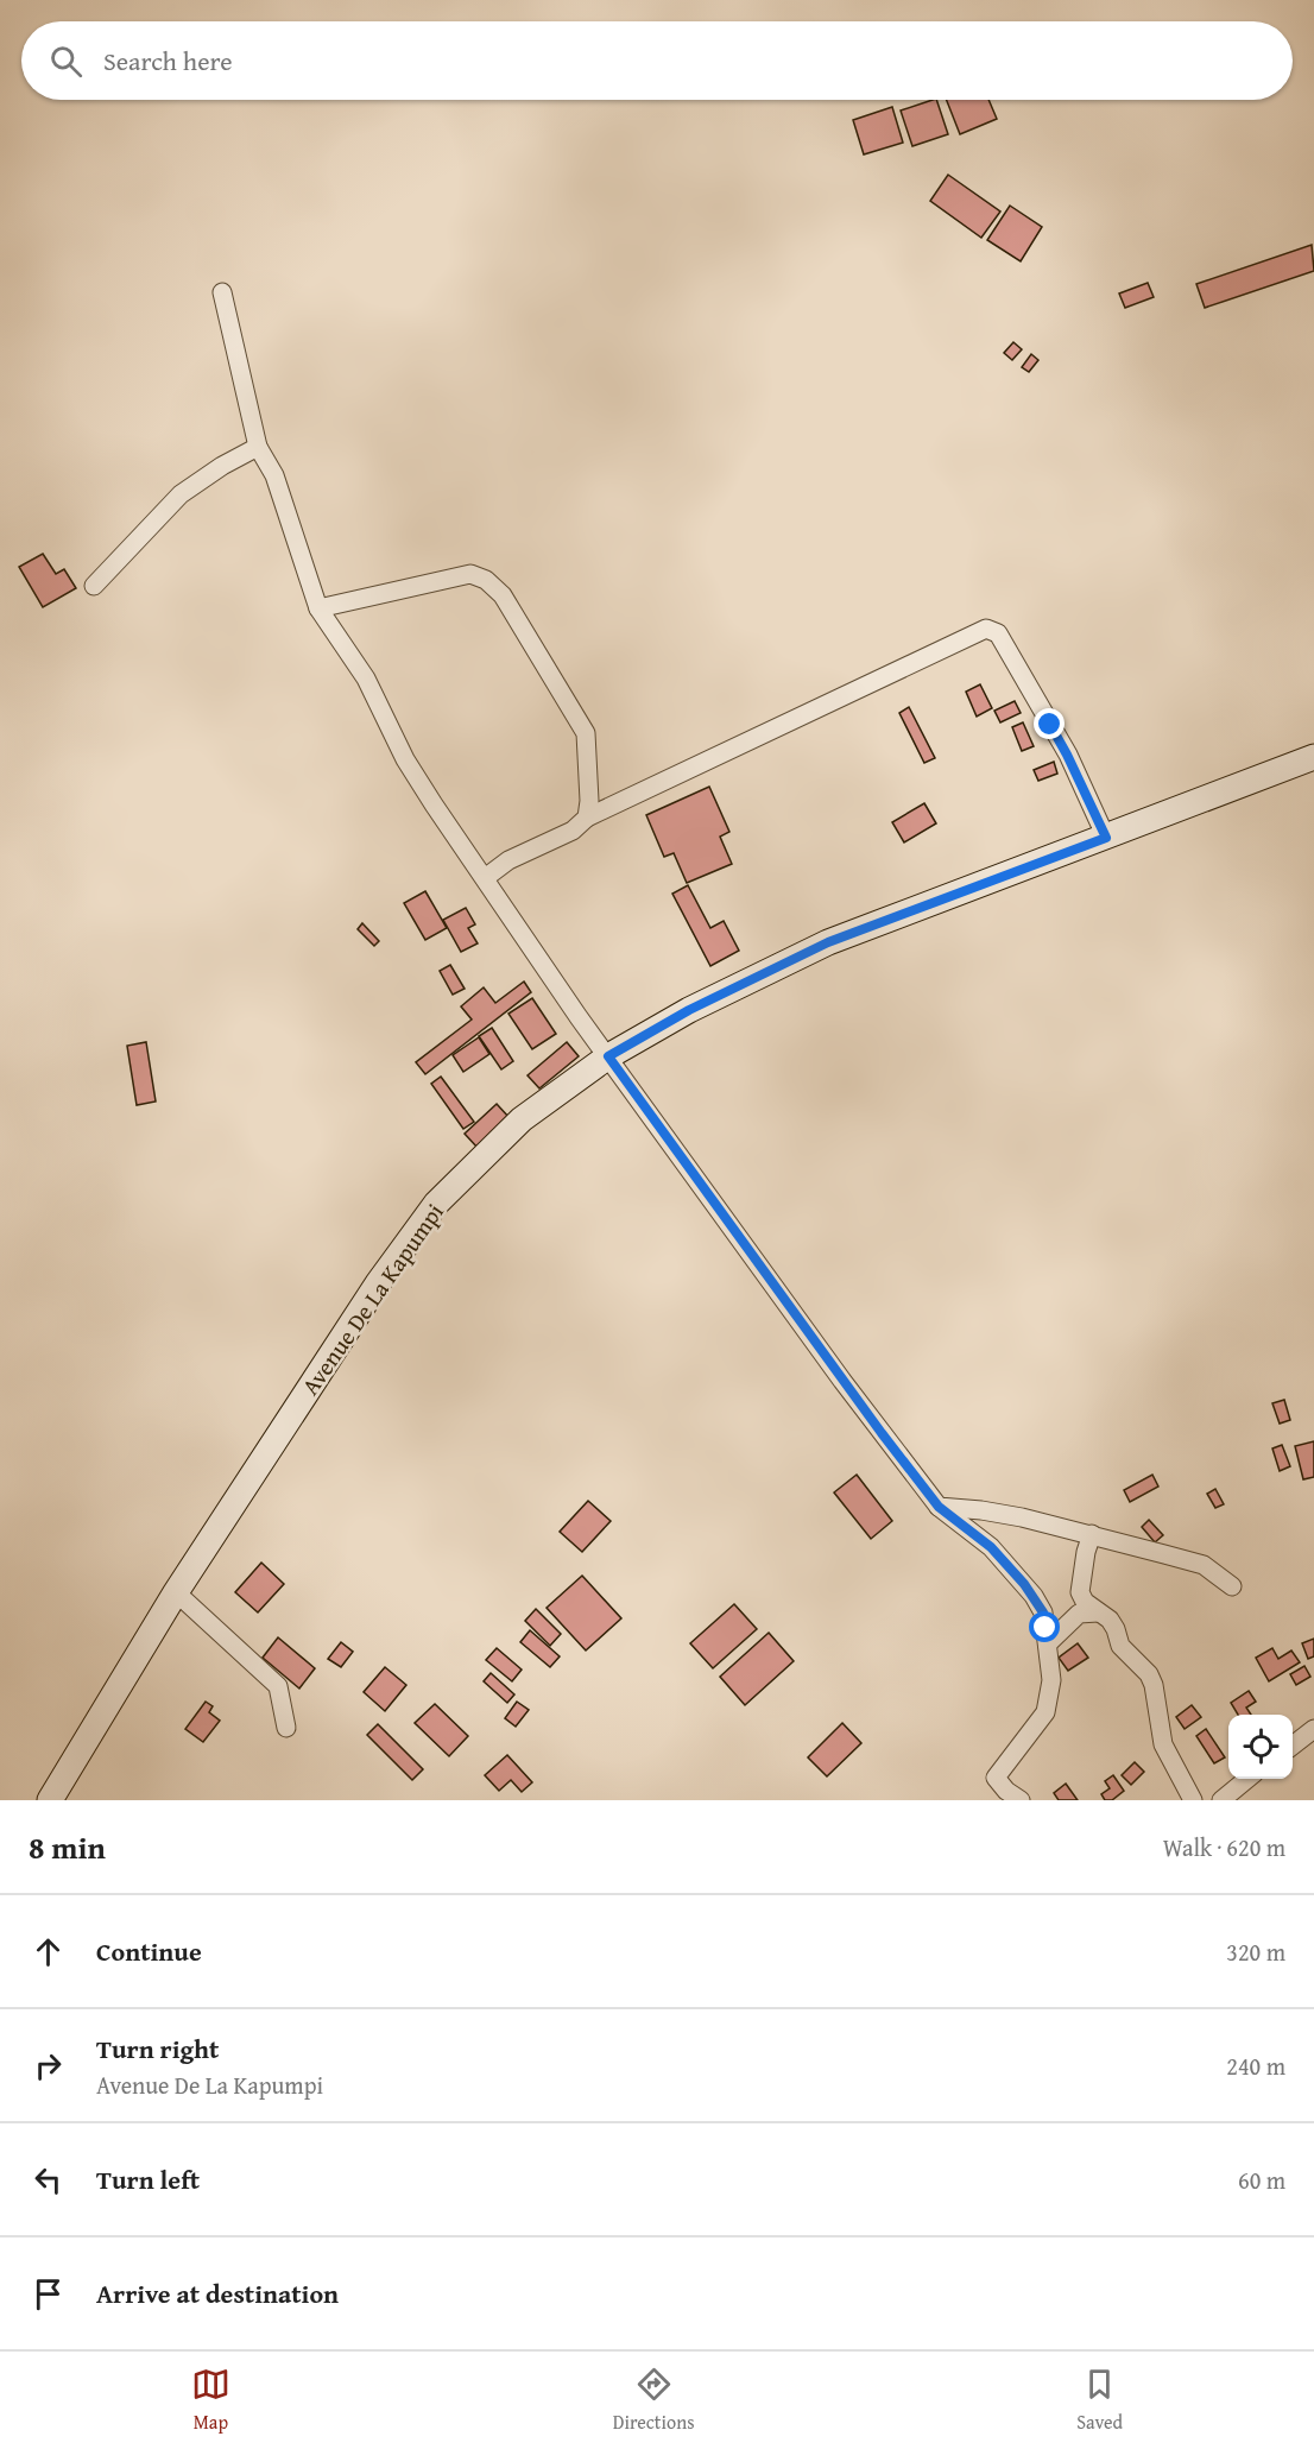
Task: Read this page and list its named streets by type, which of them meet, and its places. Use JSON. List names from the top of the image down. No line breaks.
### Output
{"streets":{"main road":["Avenue De La Kapumpi"]},"page":{"search":"Search here","heading":["8 min","Walk · 620 m"],"list":[["Continue","320 m"],["Turn right","Avenue De La Kapumpi","240 m"],["Turn left","60 m"],"Arrive at destination"],"nav":["Map","Directions","Saved"]}}
